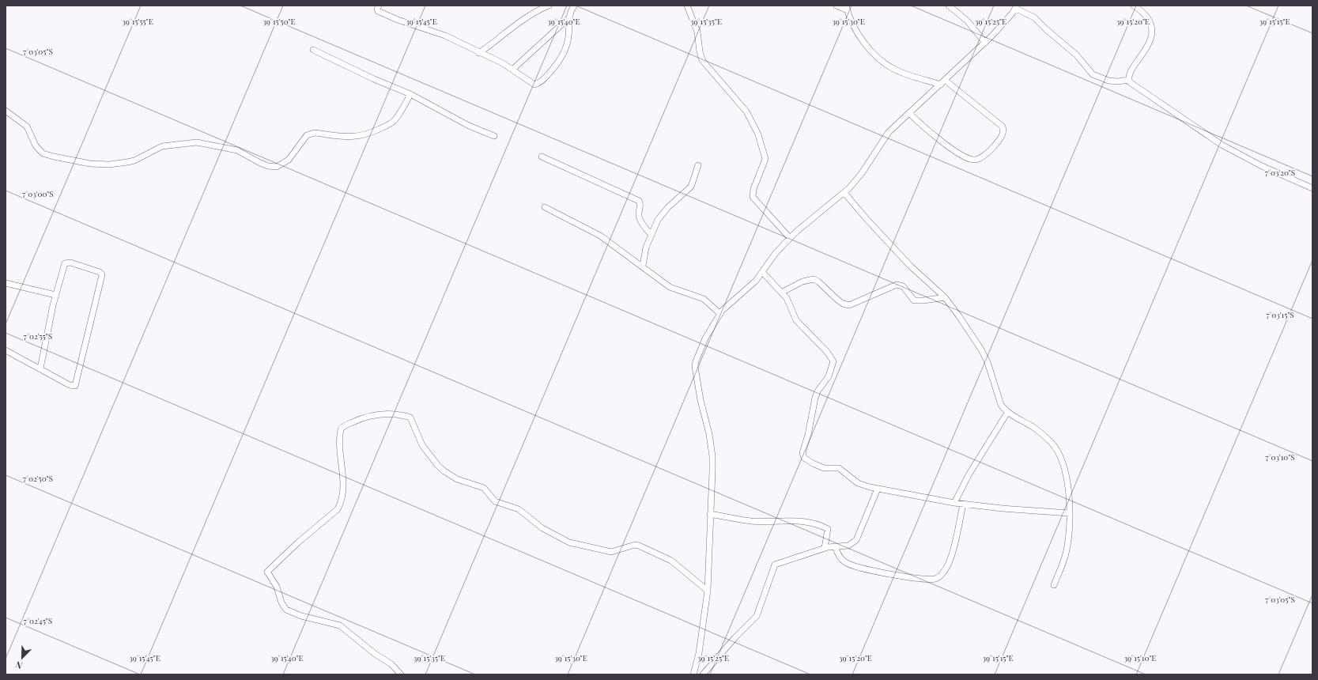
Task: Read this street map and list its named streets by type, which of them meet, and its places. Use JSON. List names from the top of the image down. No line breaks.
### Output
{"north":"bottom left","coordinates":["39°15'45\"E","39°15'40\"E","39°15'35\"E","39°15'30\"E","39°15'25\"E","39°15'20\"E","39°15'15\"E","39°15'55\"E","39°15'50\"E","7°03'05\"S","7°03'20\"S","7°03'00\"S","7°03'15\"S","7°02'55\"S","7°03'10\"S","7°02'50\"S","7°02'45\"S","39°15'10\"E"]}
